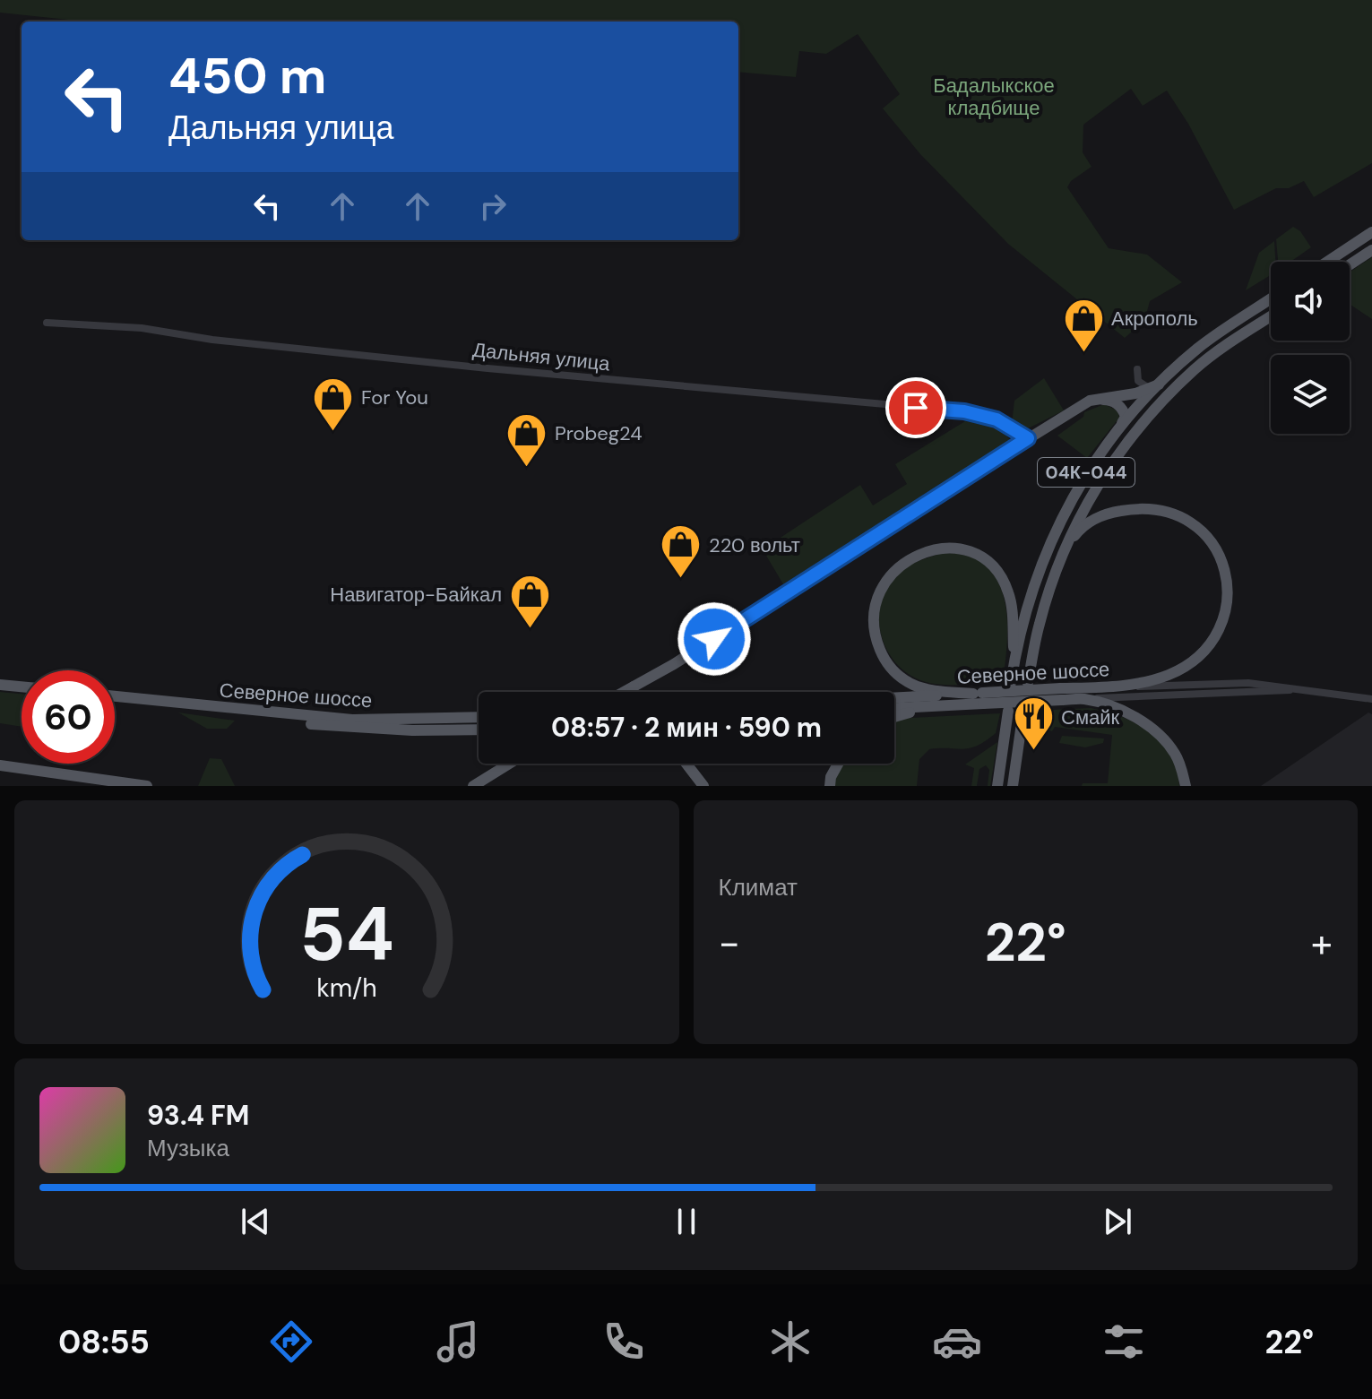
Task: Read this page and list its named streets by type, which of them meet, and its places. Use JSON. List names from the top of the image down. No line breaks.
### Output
{"streets":{"main road":["04К-044","Северное шоссе"],"street":["Дальняя улица"]},"parks":["Бадалыкское кладбище"],"places":{"shop":["Акрополь","For You","Probeg24","220 вольт","Навигатор-Байкал"],"restaurant":["Смайк"]},"page":{"turn":["450 m","Дальняя улица"],"limit":"60","trip":"08:57 · 2 мин · 590 m","tile":"Климат","heat":["−","22°","+"],"song":["93.4 FM","Музыка"],"tabs":["08:55","22°"],"gauge":["54","km/h"]}}
